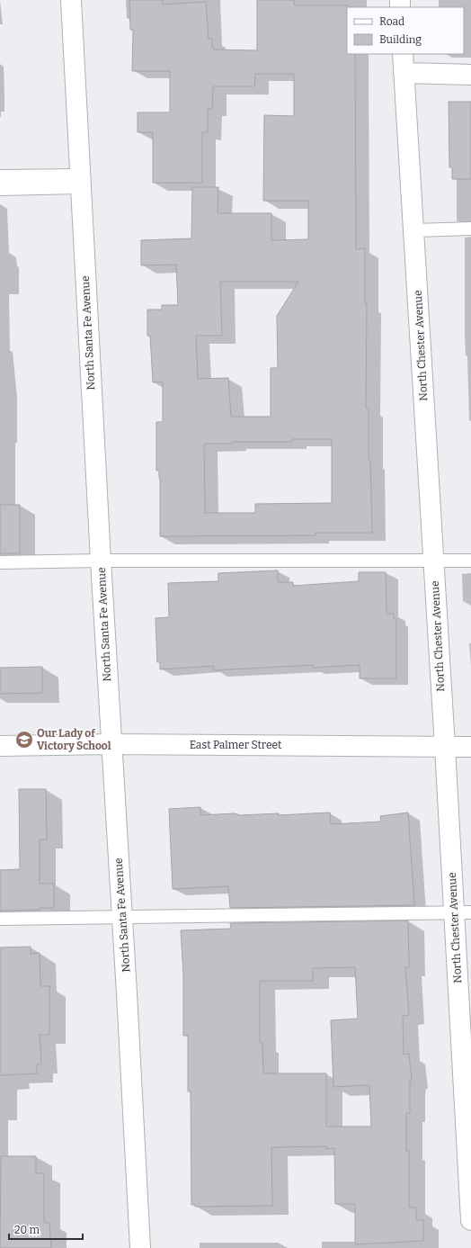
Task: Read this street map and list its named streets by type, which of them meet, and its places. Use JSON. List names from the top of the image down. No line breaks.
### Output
{"streets":{"main road":["North Santa Fe Avenue","North Chester Avenue","East Palmer Street"]},"crossings":[["North Santa Fe Avenue","East Palmer Street"],["North Chester Avenue","East Palmer Street"]],"places":{"school or university":["Our Lady of Victory School"]},"legend":["Road","Building"],"scale_bar":"20 m"}
